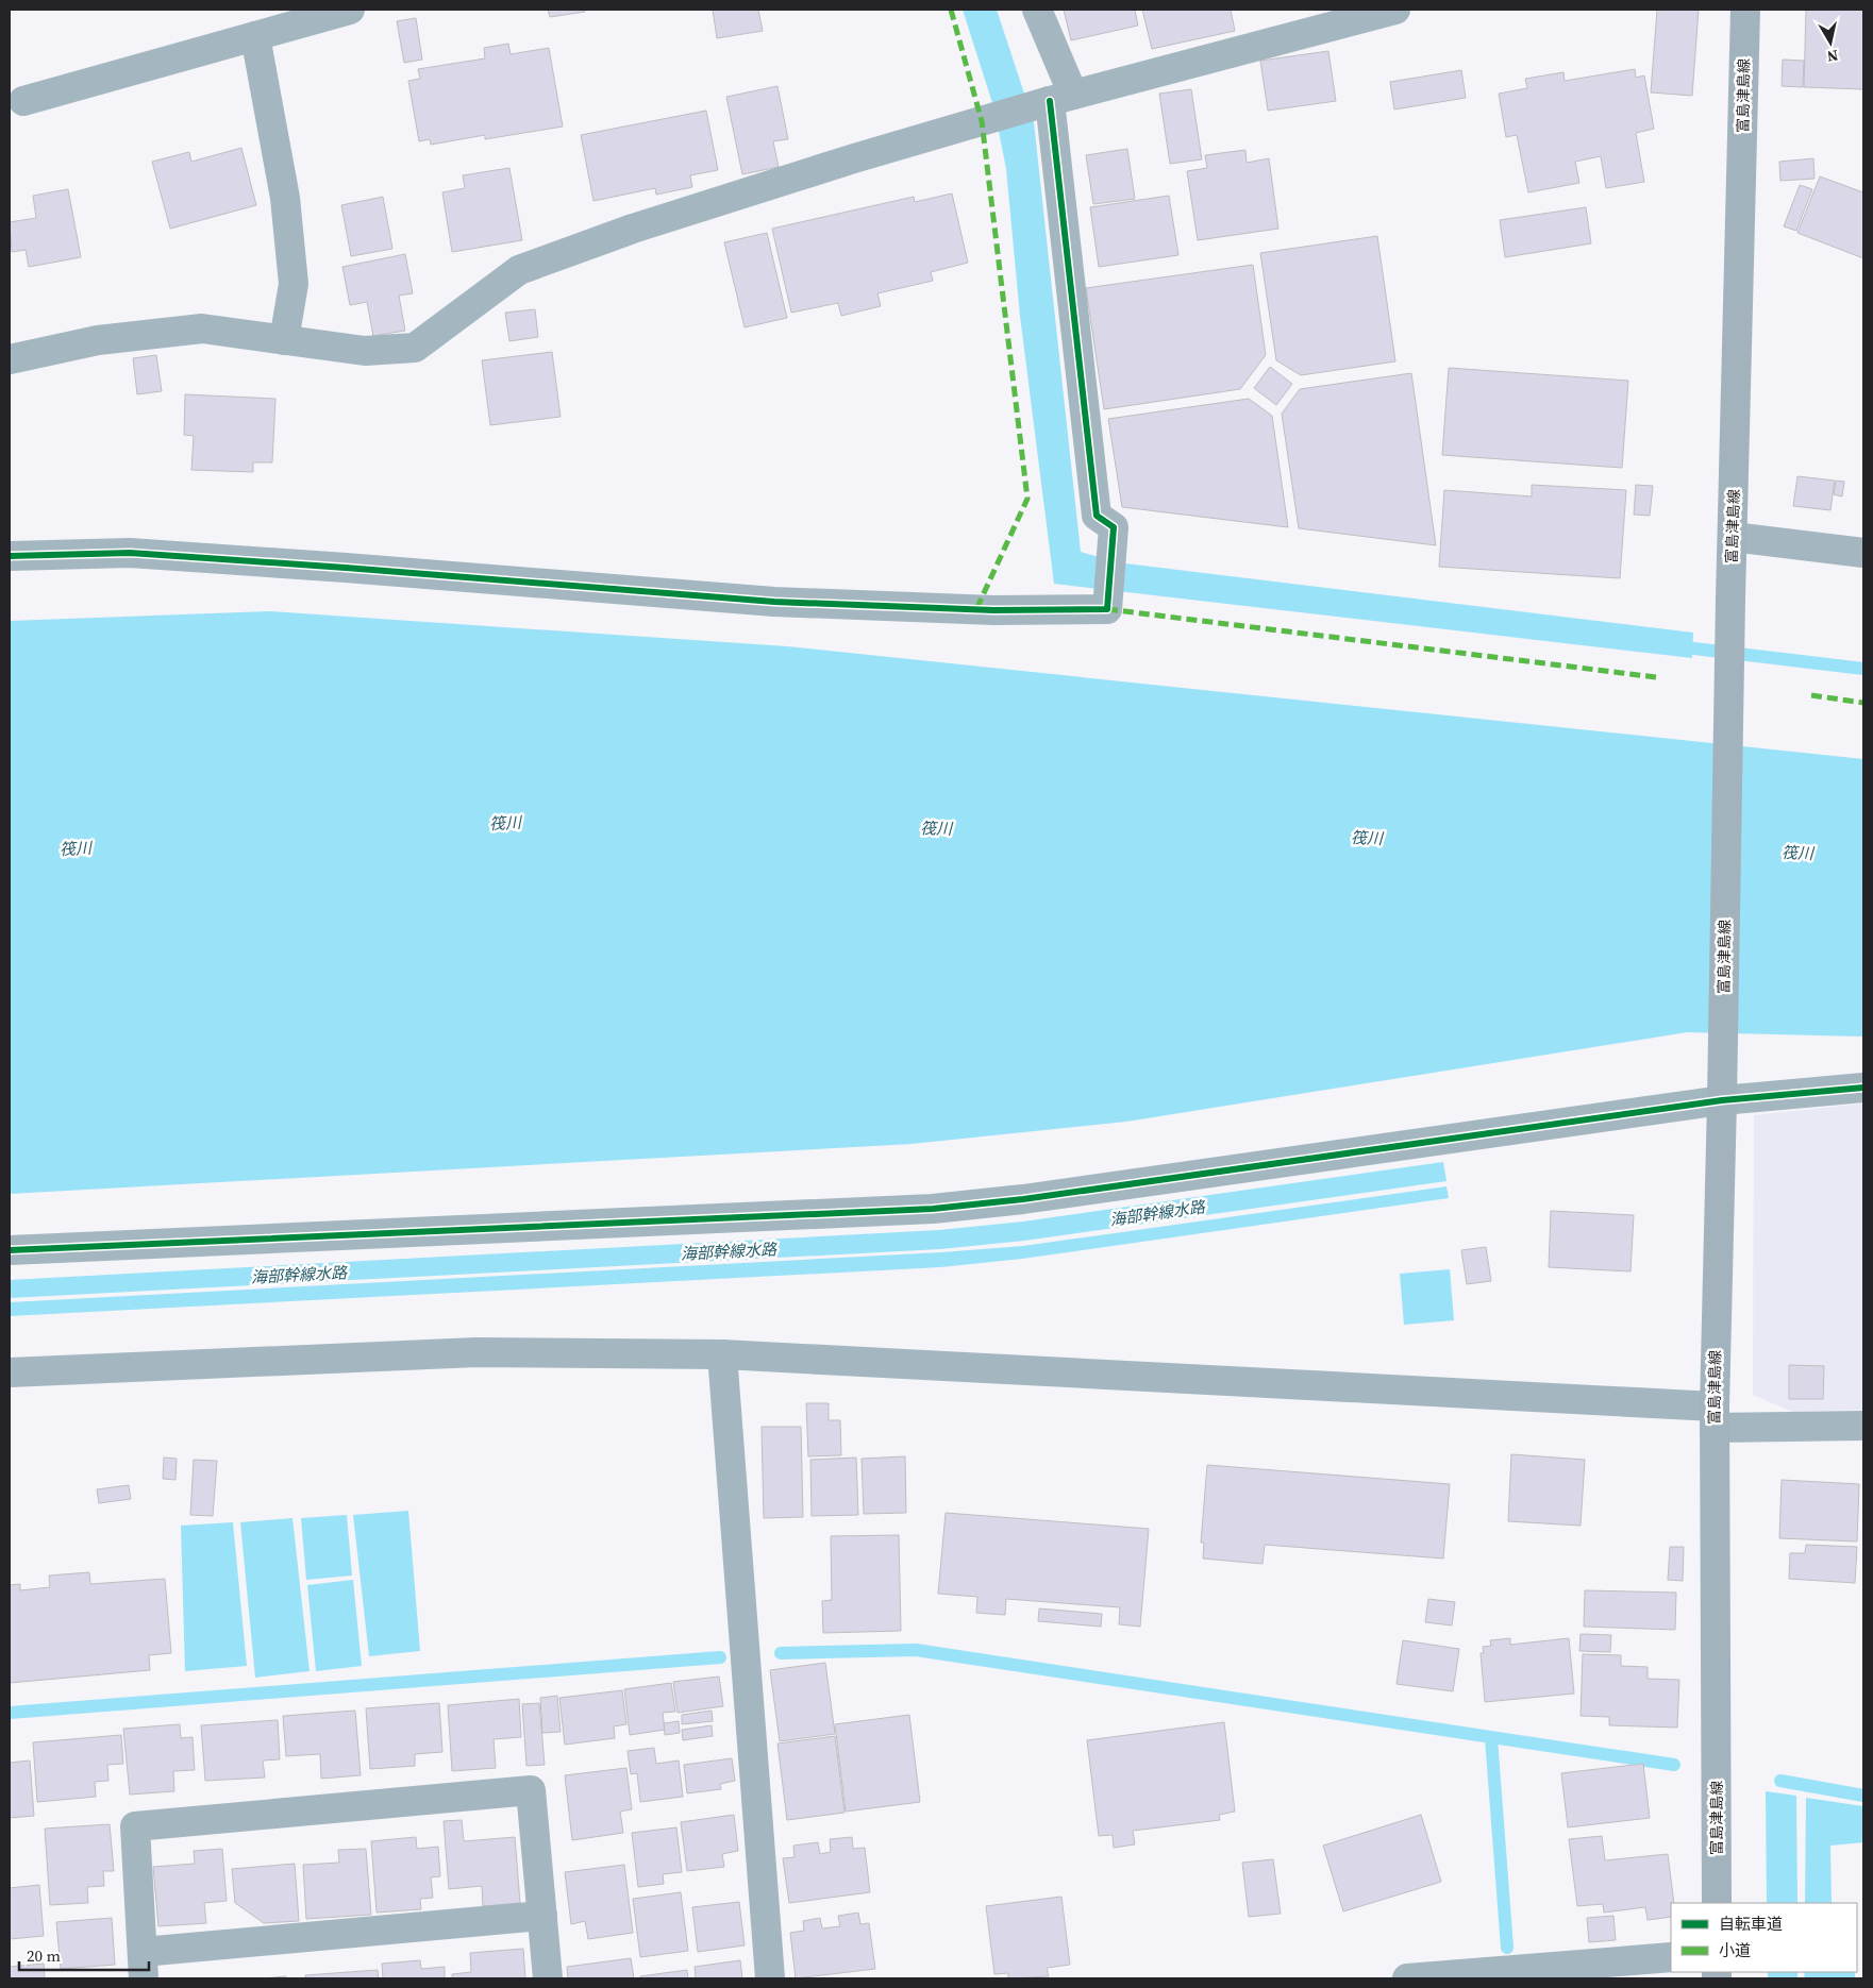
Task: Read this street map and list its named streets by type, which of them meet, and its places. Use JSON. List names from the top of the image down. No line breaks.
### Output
{"streets":{"main road":["富島津島線"]},"water":["筏川","海部幹線水路"],"legend":["自転車道","小道"],"scale_bar":"20 m","north":"bottom"}
